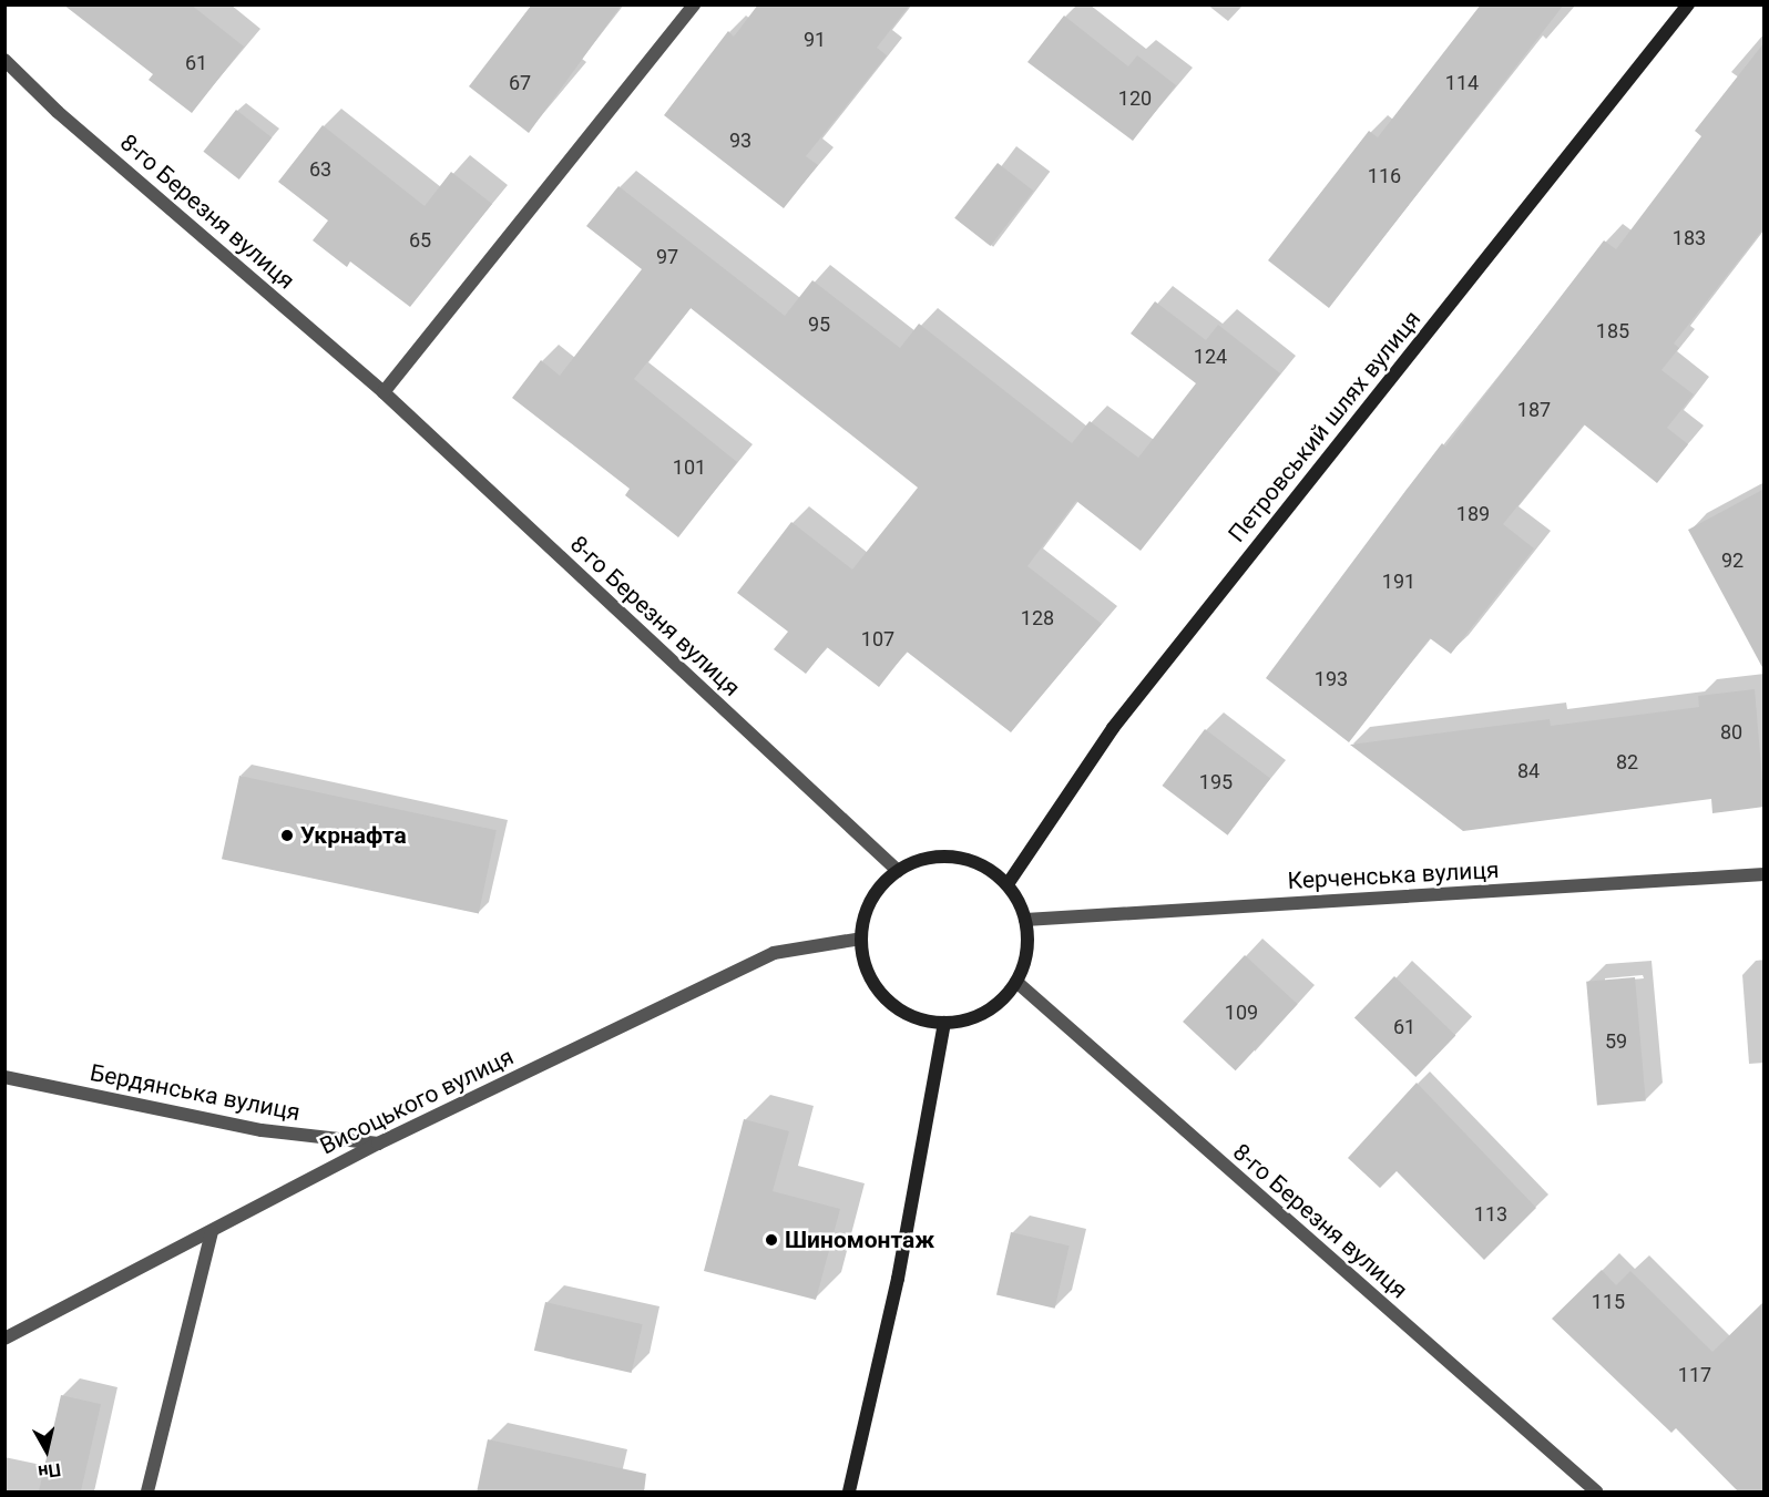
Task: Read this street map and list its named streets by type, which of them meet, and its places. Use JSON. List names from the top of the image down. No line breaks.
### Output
{"streets":{"street":["8-го Березня вулиця","Петровський шлях вулиця","Керченська вулиця","Бердянська вулиця","Висоцького вулиця"]},"crossings":[["8-го Березня вулиця","Петровський шлях вулиця"],["8-го Березня вулиця","Керченська вулиця"],["8-го Березня вулиця","Висоцького вулиця"],["Петровський шлях вулиця","Керченська вулиця"],["Петровський шлях вулиця","Висоцького вулиця"],["Керченська вулиця","Висоцького вулиця"],["Бердянська вулиця","Висоцького вулиця"]],"places":["Укрнафта","Шиномонтаж"],"house_numbers":["91","61","67","114","120","93","63","116","183","65","97","95","185","124","187","101","189","92","191","128","107","193","80","82","84","195","109","61","59","113","115","117"],"north":"bottom"}
